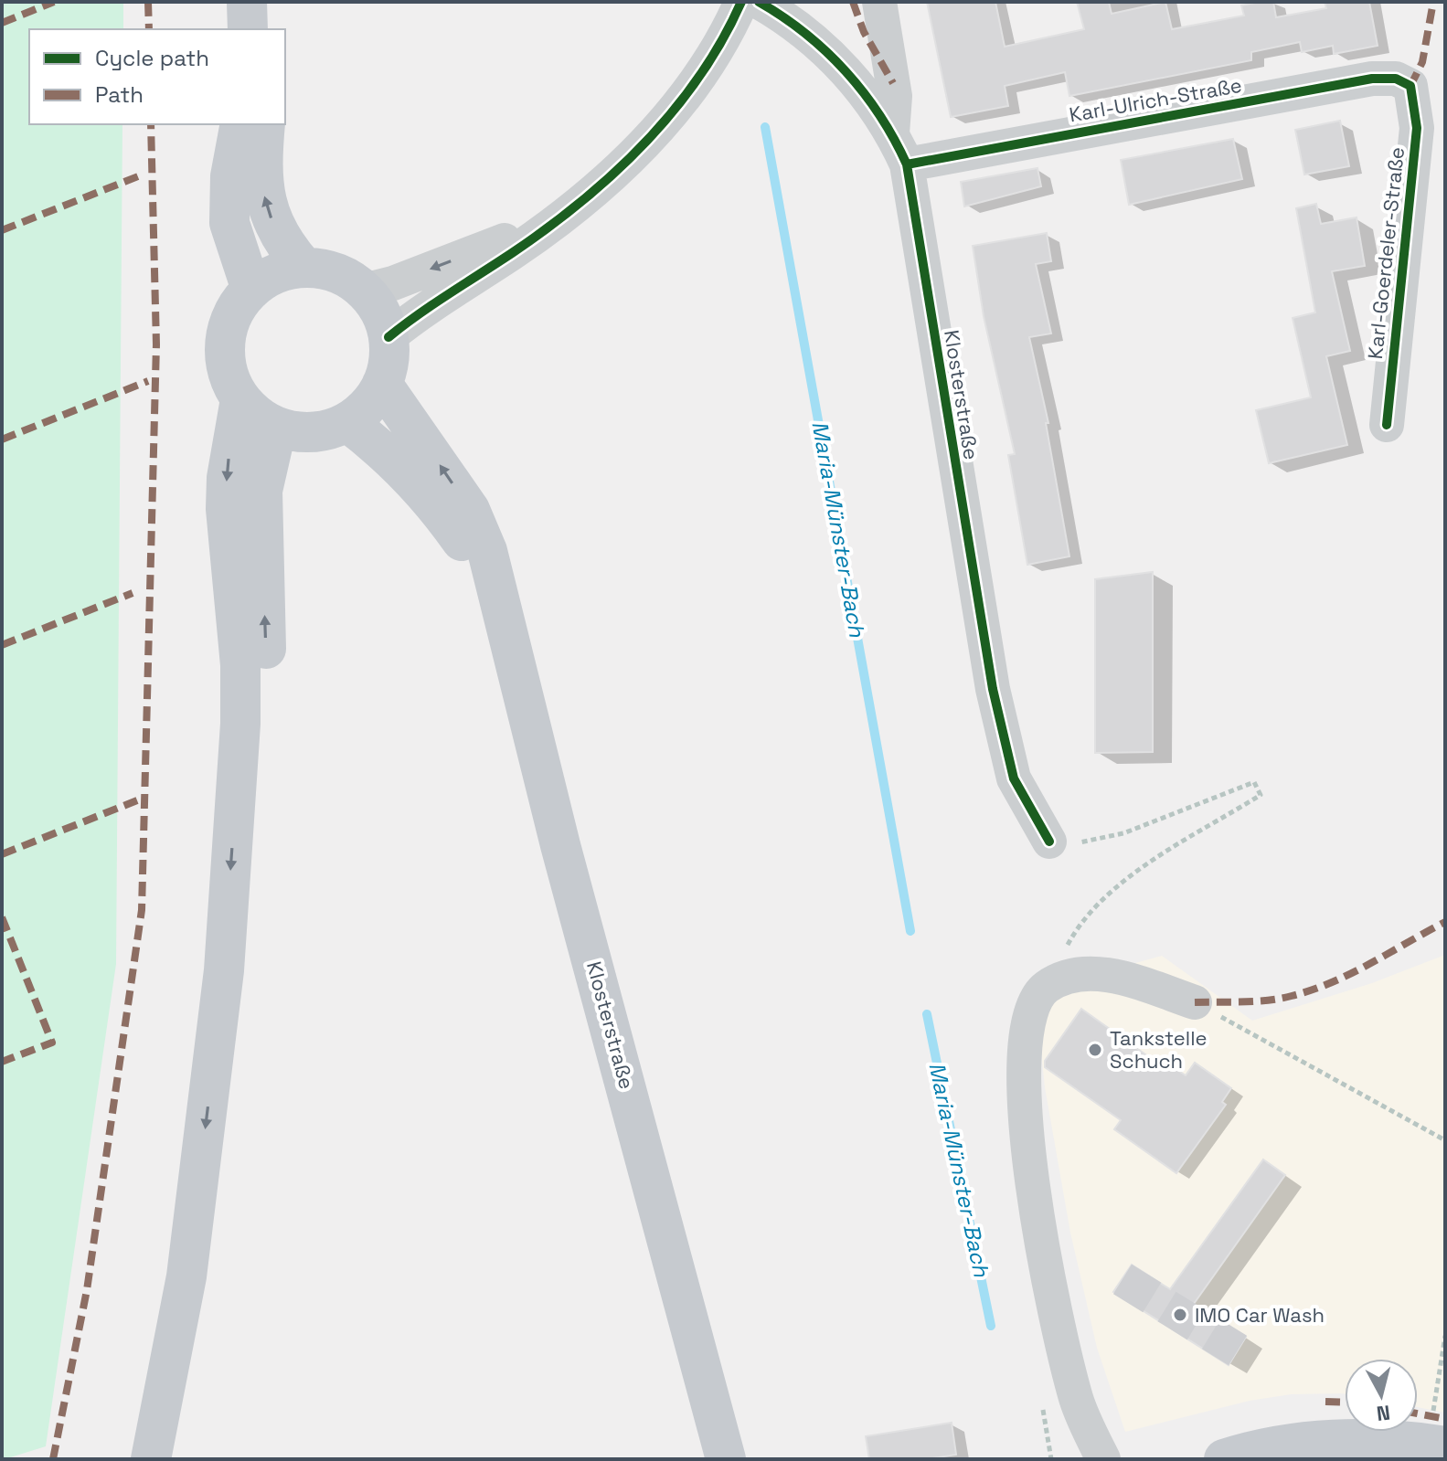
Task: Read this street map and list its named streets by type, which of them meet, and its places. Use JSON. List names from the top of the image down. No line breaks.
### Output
{"streets":{"main road":["Klosterstraße"],"street":["Karl-Ulrich-Straße","Karl-Goerdeler-Straße"]},"crossings":[["Karl-Ulrich-Straße","Karl-Goerdeler-Straße"],["Karl-Ulrich-Straße","Klosterstraße"]],"water":["Maria-Münster-Bach"],"places":["Tankstelle Schuch","IMO Car Wash"],"legend":["Cycle path","Path"],"north":"bottom"}
